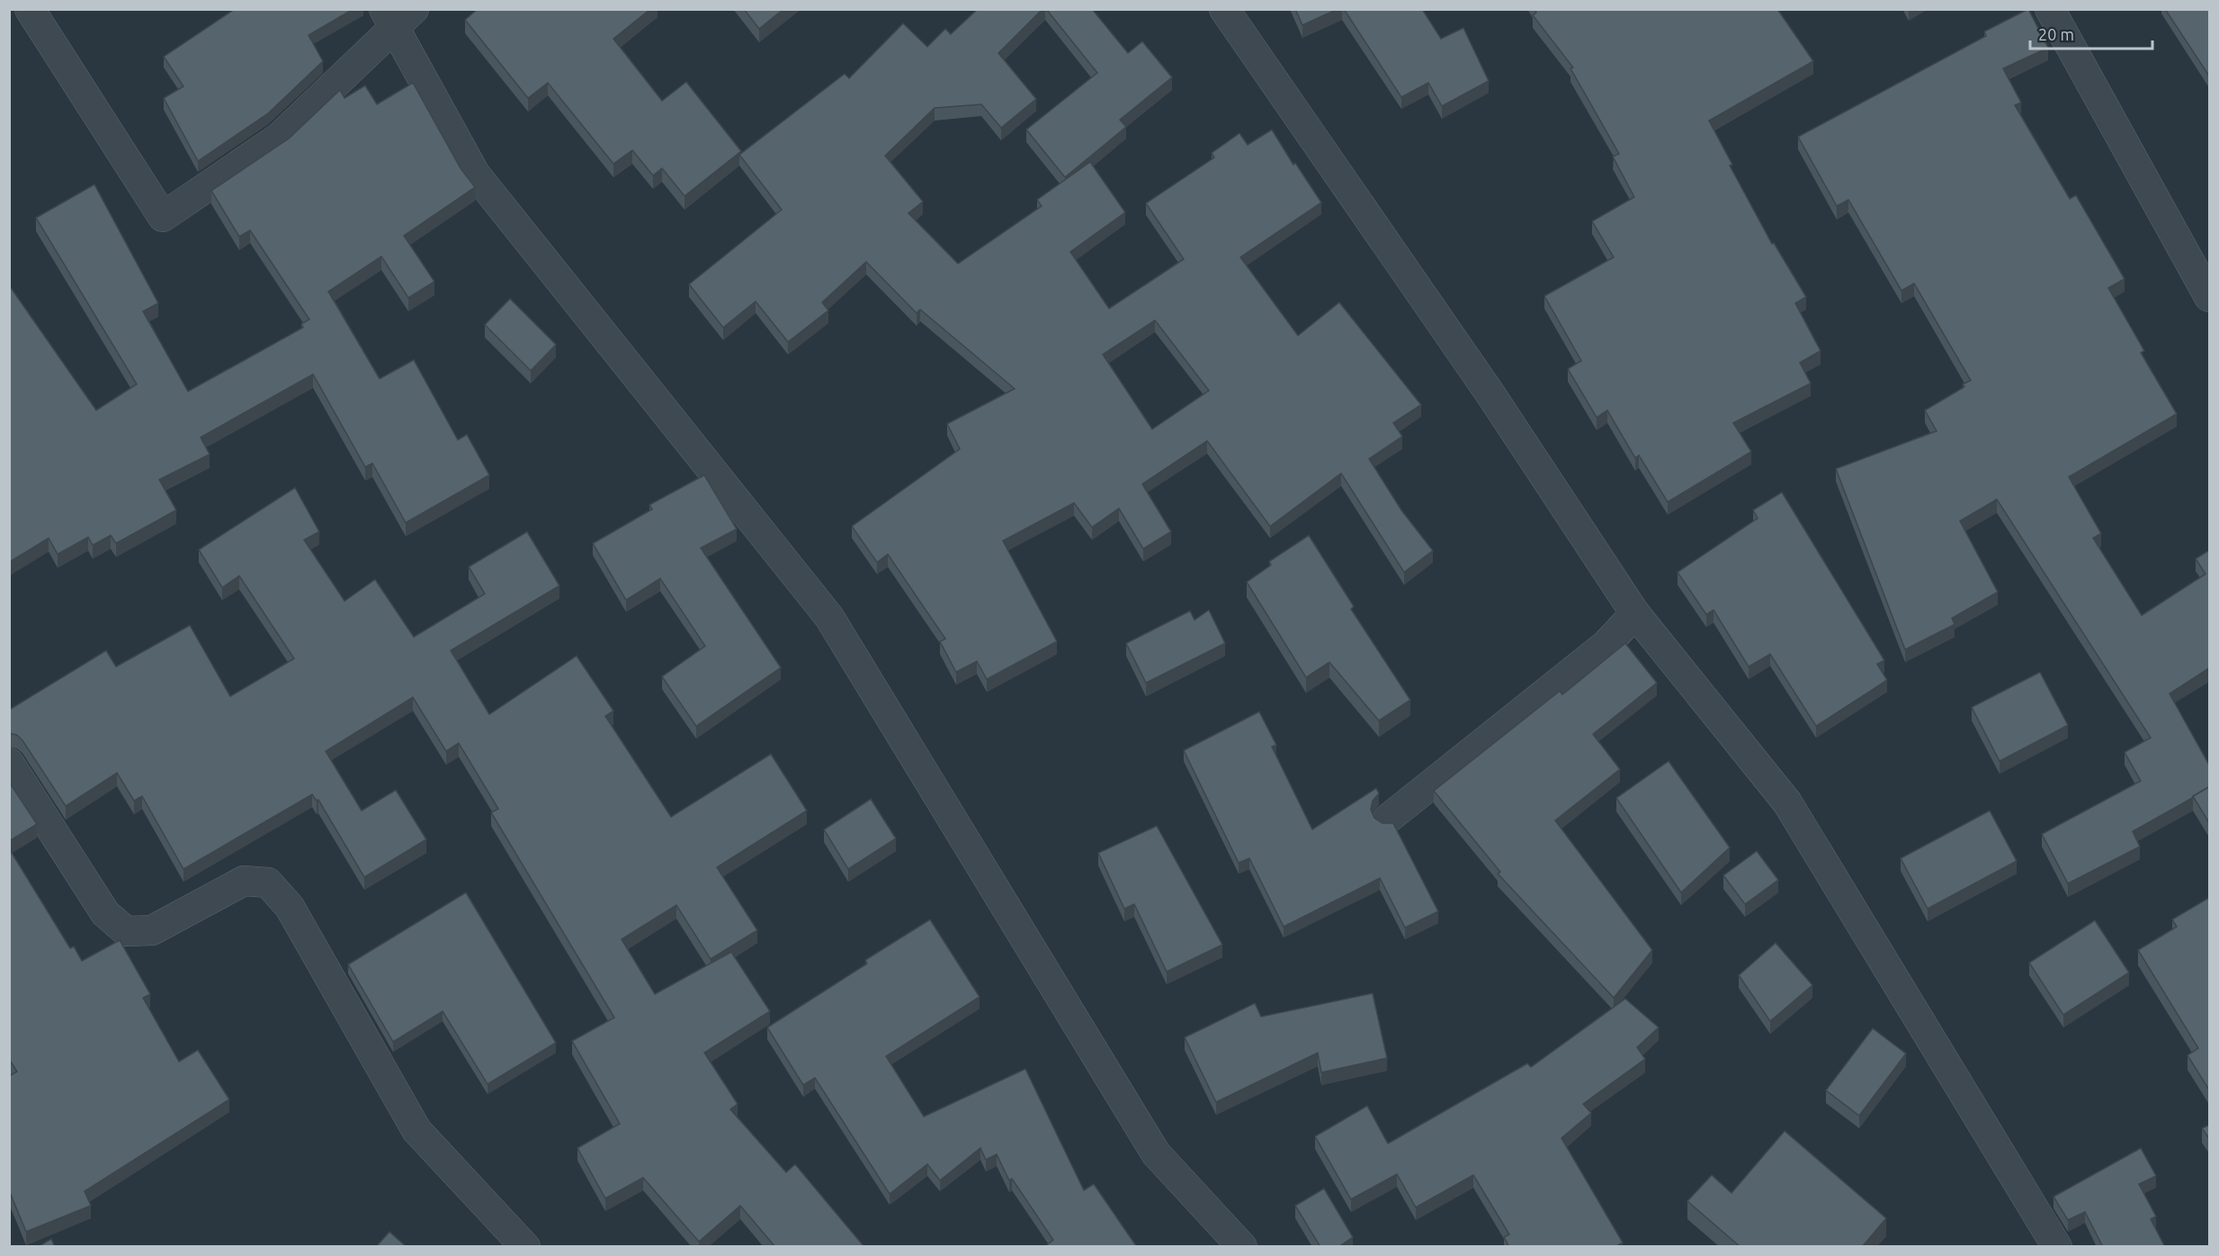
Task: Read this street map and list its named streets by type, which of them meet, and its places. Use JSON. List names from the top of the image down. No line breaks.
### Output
{"scale_bar":"20 m"}
